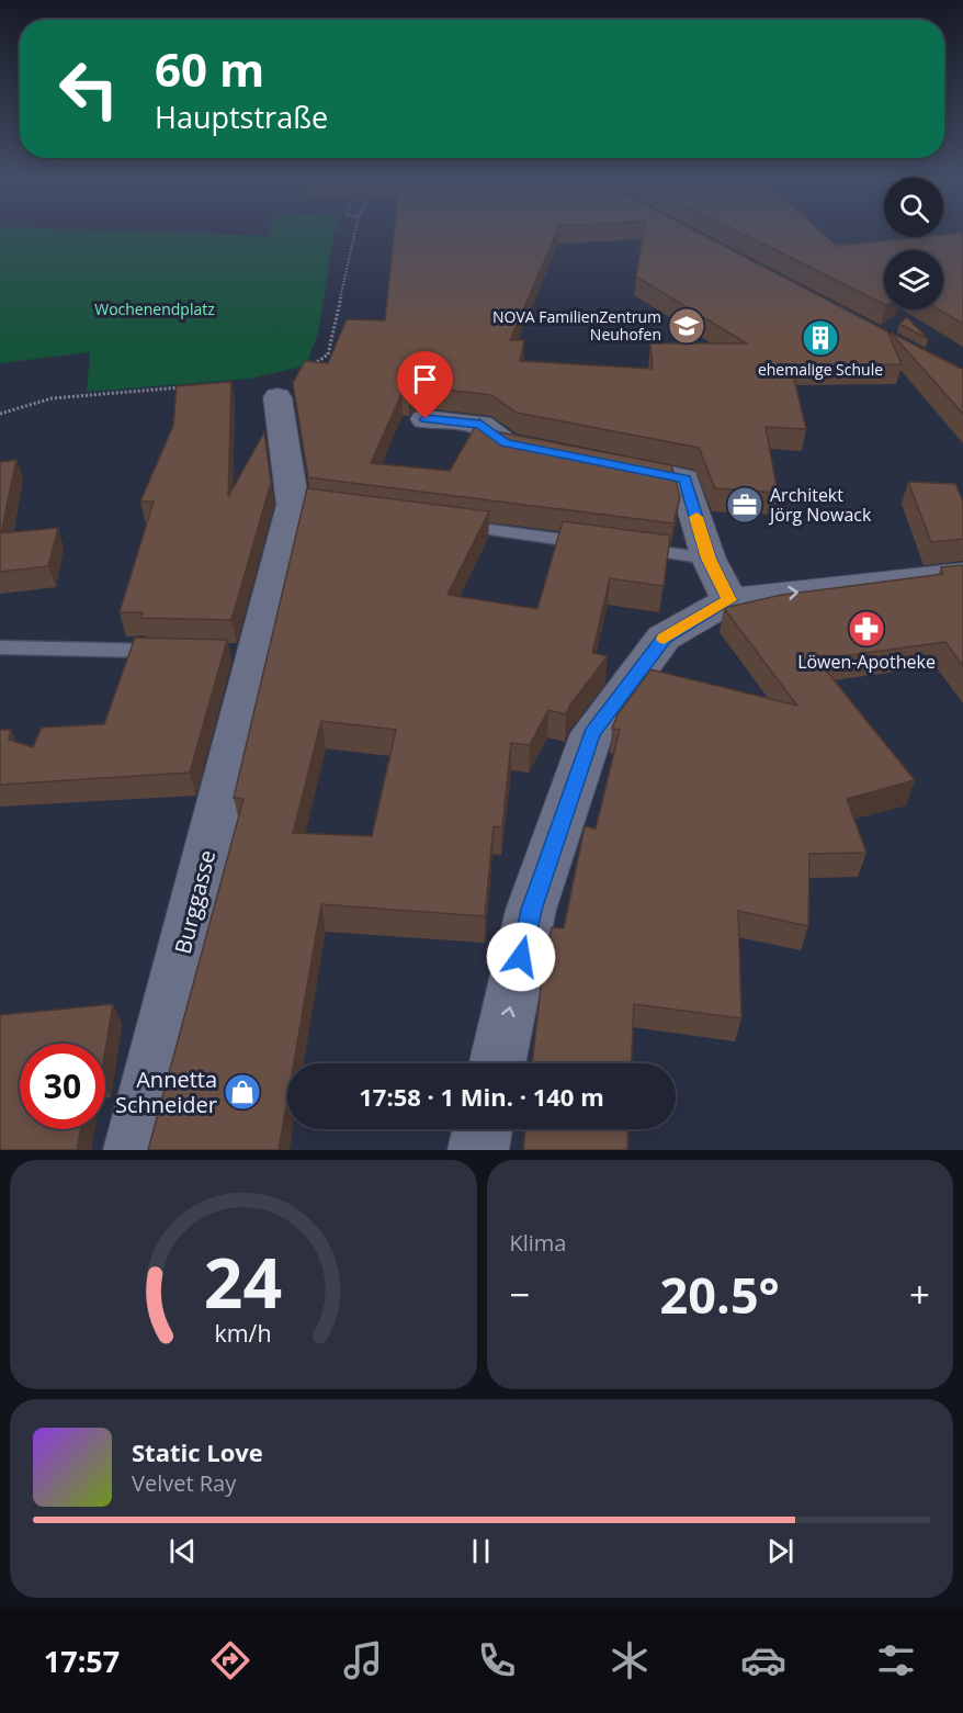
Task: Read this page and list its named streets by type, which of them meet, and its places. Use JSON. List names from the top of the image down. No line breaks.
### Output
{"streets":{"street":["Burggasse"]},"parks":["Wochenendplatz"],"places":{"school or university":["NOVA FamilienZentrum Neuhofen"],"building":["ehemalige Schule"],"office":["Architekt Jörg Nowack"],"pharmacy":["Löwen-Apotheke"],"shop":["Annetta Schneider"]},"page":{"turn":["60 m","Hauptstraße"],"limit":"30","trip":"17:58 · 1 Min. · 140 m","tile":"Klima","heat":["−","20.5°","+"],"song":["Static Love","Velvet Ray"],"tabs":"17:57","gauge":["24","km/h"]}}
